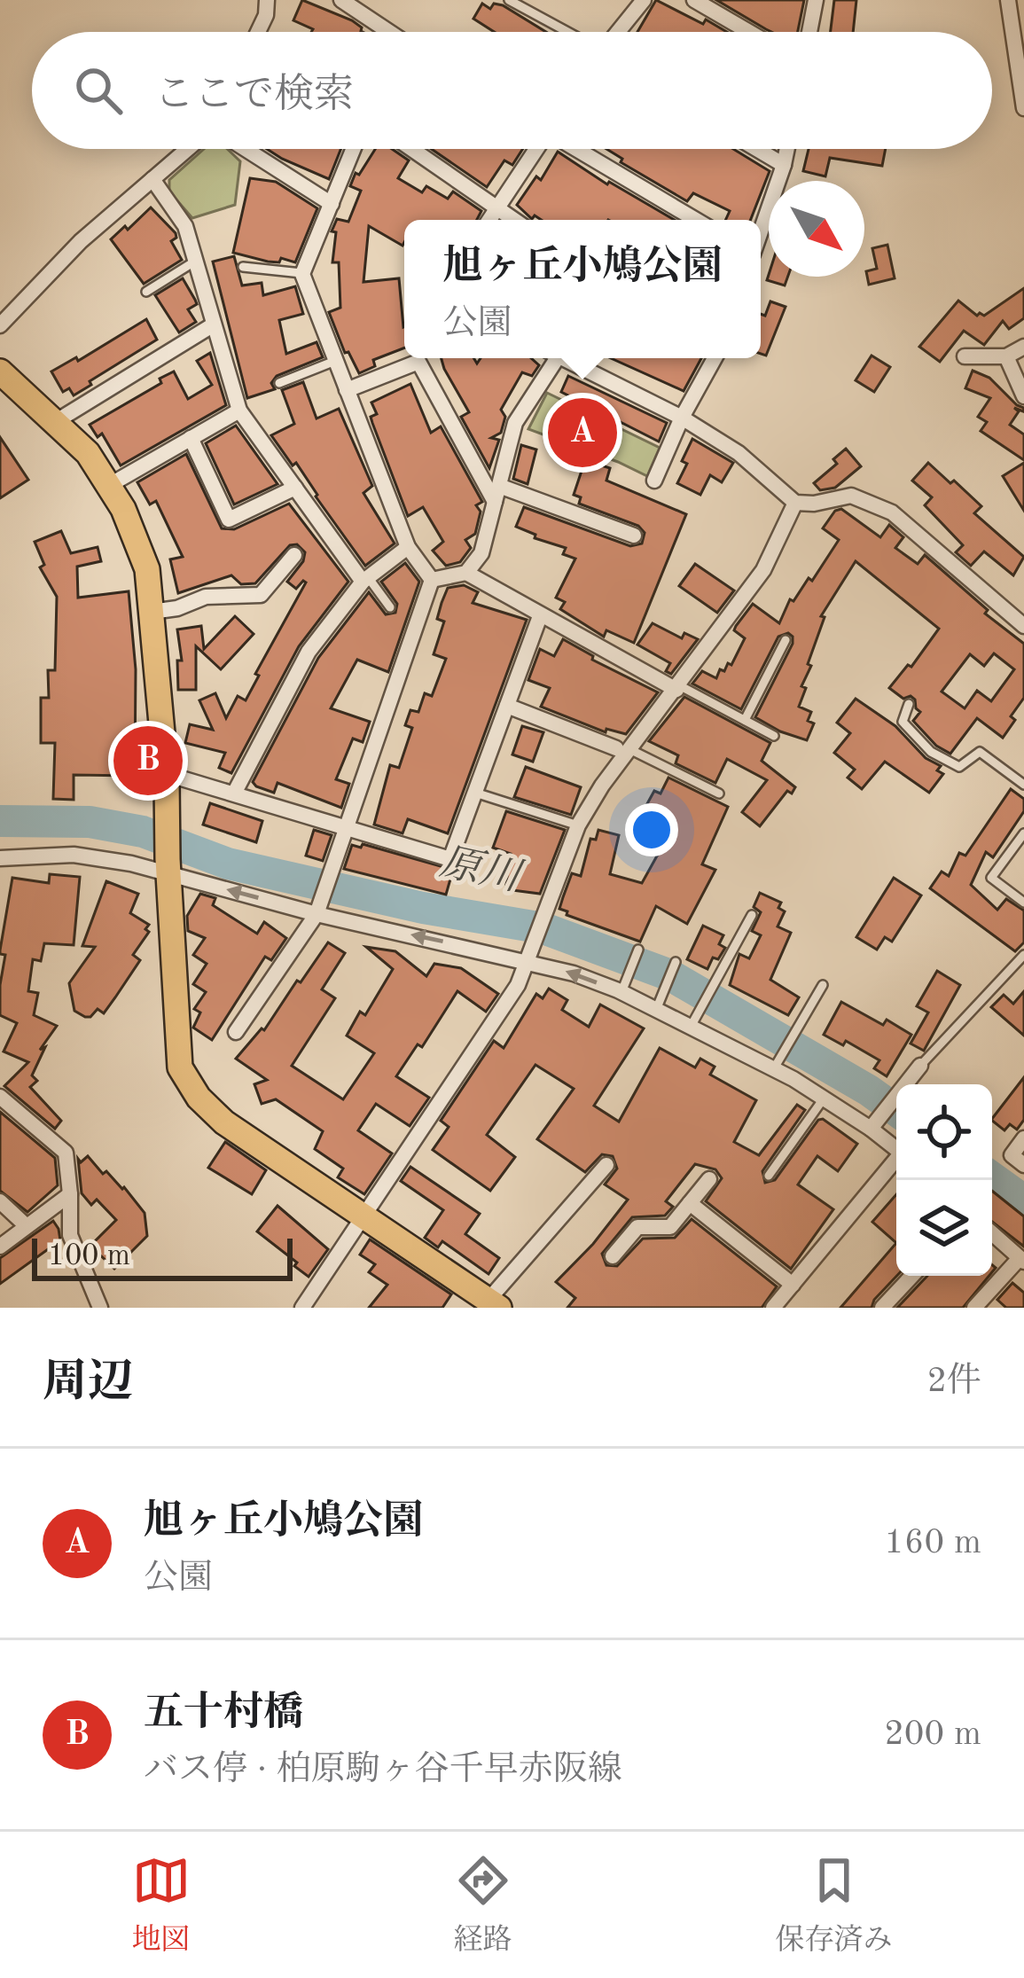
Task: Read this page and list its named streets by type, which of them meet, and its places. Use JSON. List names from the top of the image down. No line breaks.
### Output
{"water":["原川"],"scale_bar":"100 m","north":"bottom right","page":{"search":"ここで検索","popup":["旭ヶ丘小鳩公園","公園"],"pins":["A","B"],"scale":"100 m","heading":["周辺","2件"],"list":[{"mark":"A","name":"旭ヶ丘小鳩公園","note":"公園","value":"160 m"},{"mark":"B","name":"五十村橋","note":"バス停 · 柏原駒ヶ谷千早赤阪線","value":"200 m"}],"nav":["地図","経路","保存済み"]}}
